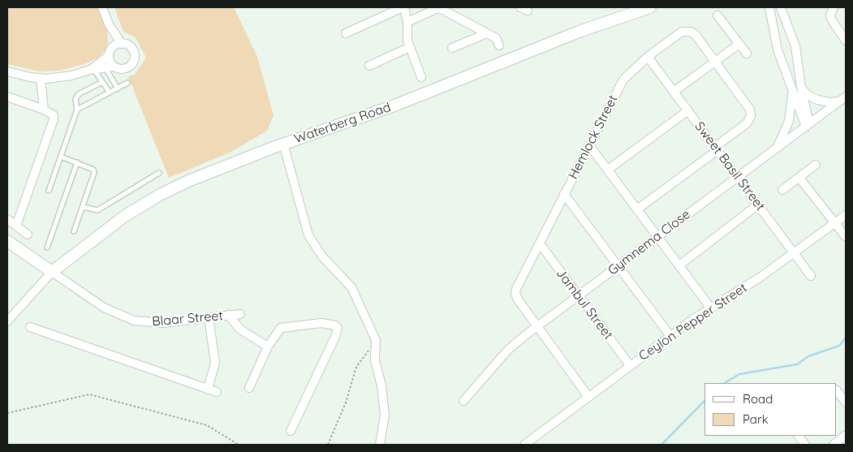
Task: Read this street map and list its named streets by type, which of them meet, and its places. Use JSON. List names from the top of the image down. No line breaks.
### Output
{"streets":{"street":["Waterberg Road","Hemlock Street","Sweet Basil Street","Gymnema Close","Jambul Street","Blaar Street","Ceylon Pepper Street"]},"crossings":[["Waterberg Road","Blaar Street"],["Hemlock Street","Sweet Basil Street"],["Hemlock Street","Gymnema Close"],["Hemlock Street","Jambul Street"],["Hemlock Street","Ceylon Pepper Street"],["Sweet Basil Street","Gymnema Close"],["Sweet Basil Street","Ceylon Pepper Street"],["Gymnema Close","Jambul Street"],["Jambul Street","Ceylon Pepper Street"]],"legend":["Road","Park"]}
